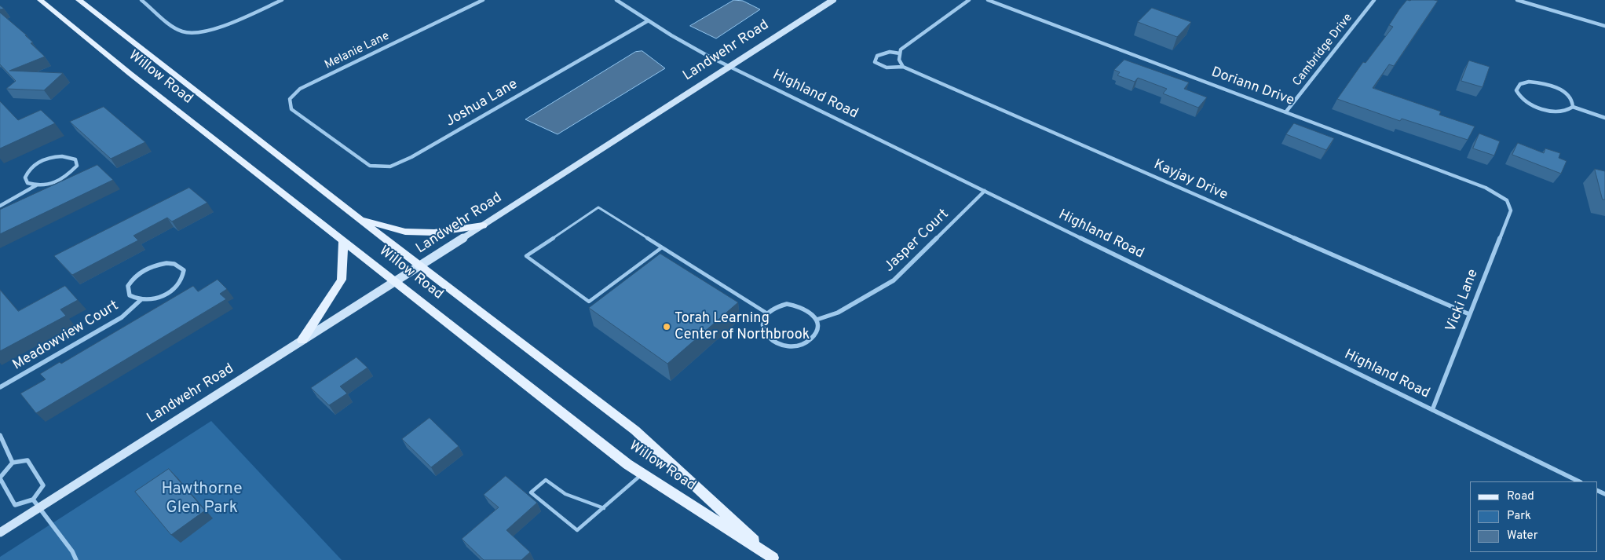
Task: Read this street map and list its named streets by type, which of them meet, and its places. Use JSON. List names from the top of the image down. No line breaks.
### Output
{"streets":{"main road":["Landwehr Road","Willow Road"],"street":["Cambridge Drive","Melanie Lane","Doriann Drive","Highland Road","Joshua Lane","Kayjay Drive","Jasper Court","Vicki Lane","Meadowview Court"]},"crossings":[["Cambridge Drive","Doriann Drive"],["Melanie Lane","Joshua Lane"],["Landwehr Road","Willow Road"],["Landwehr Road","Highland Road"],["Doriann Drive","Vicki Lane"],["Highland Road","Joshua Lane"],["Highland Road","Jasper Court"],["Highland Road","Vicki Lane"],["Kayjay Drive","Vicki Lane"]],"parks":["Hawthorne Glen Park"],"places":["Torah Learning Center of Northbrook"],"legend":["Road","Park","Water"]}
